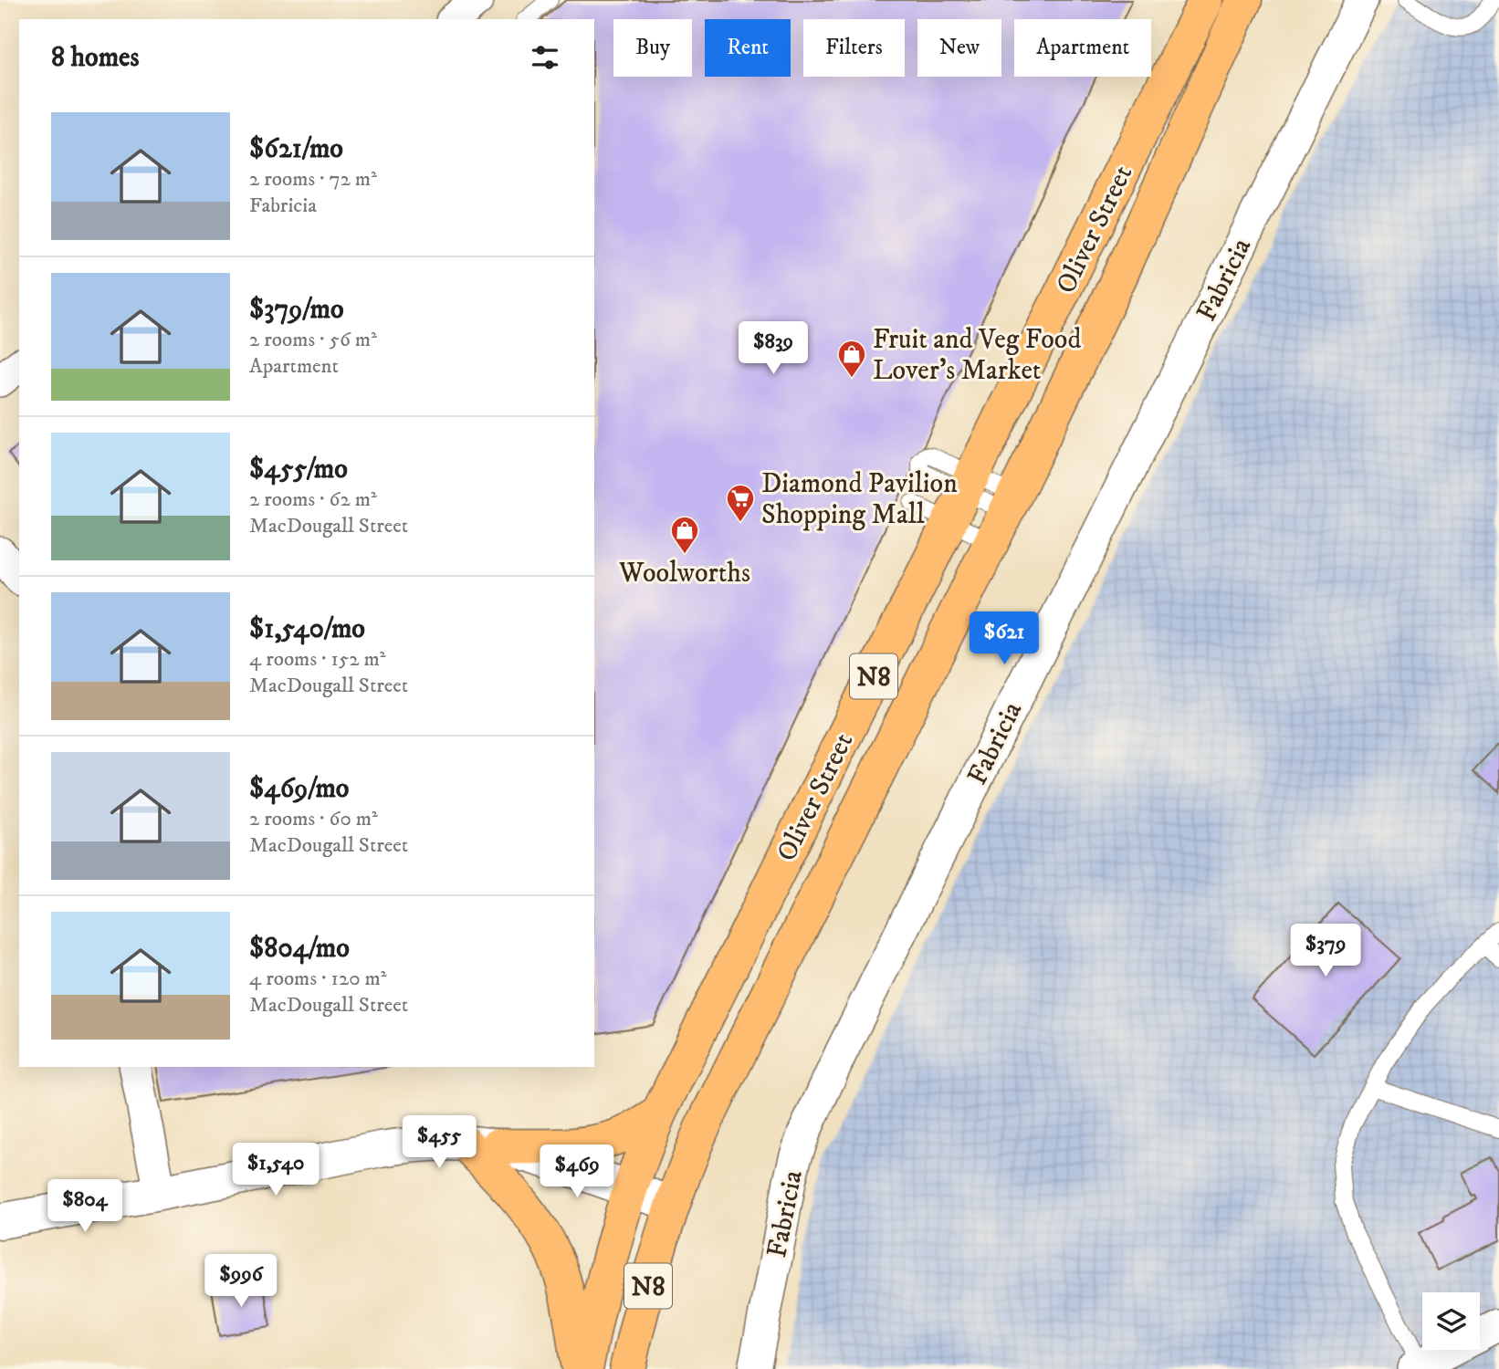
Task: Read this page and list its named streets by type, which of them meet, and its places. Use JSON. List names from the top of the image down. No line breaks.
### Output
{"streets":{"highway":["Oliver Street","N8"],"street":["Fabricia"]},"places":{"shop":["Fruit and Veg Food Lover's Market","Woolworths"],"supermarket":["Diamond Pavilion Shopping Mall"]},"page":{"chip":["Buy","Rent","Filters","New","Apartment"],"heading":"8 homes","list":[{"name":"$621/mo","note":"2 rooms · 72 m² · Fabricia"},{"name":"$379/mo","note":"2 rooms · 56 m² · Apartment"},{"name":"$455/mo","note":"2 rooms · 62 m² · MacDougall Street"},{"name":"$1,540/mo","note":"4 rooms · 152 m² · MacDougall Street"},{"name":"$469/mo","note":"2 rooms · 60 m² · MacDougall Street"},{"name":"$804/mo","note":"4 rooms · 120 m² · MacDougall Street"}],"price":["$839","$621","$379","$455","$1,540","$469","$804","$996"]}}
